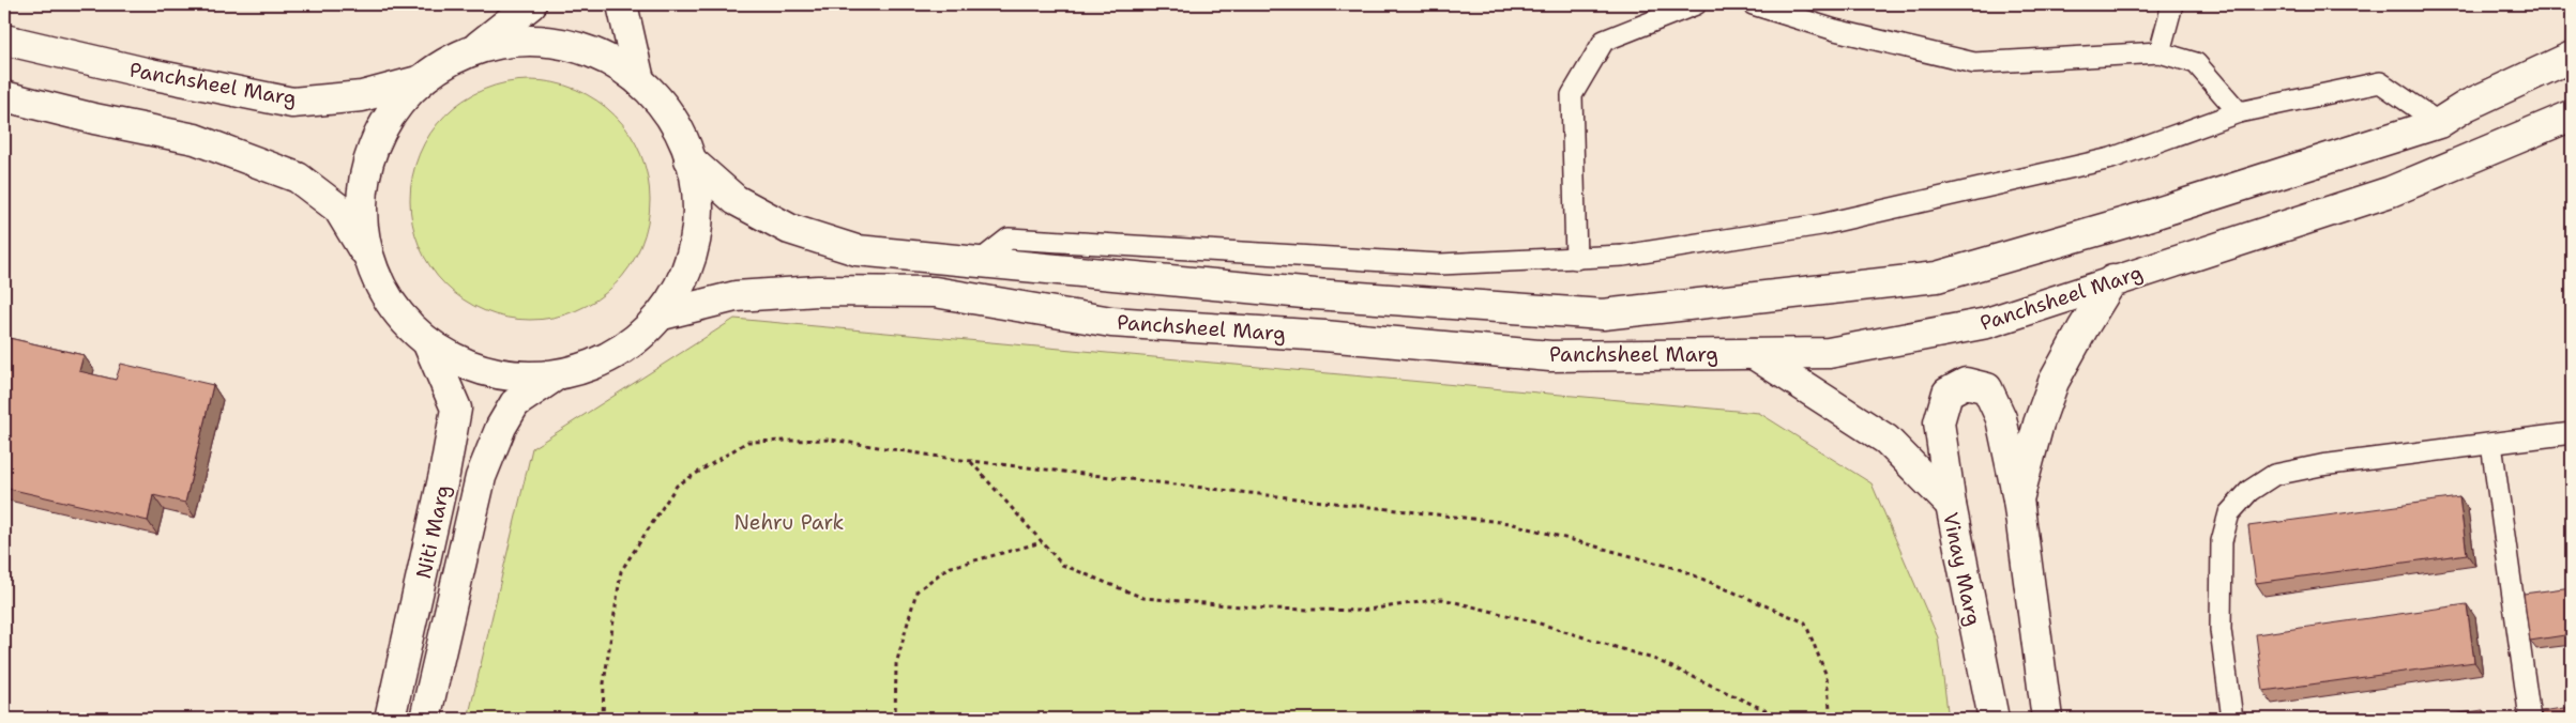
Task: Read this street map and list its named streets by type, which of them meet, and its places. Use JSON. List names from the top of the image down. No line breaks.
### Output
{"streets":{"main road":["Panchsheel Marg","Niti Marg","Vinay Marg"]},"crossings":[["Panchsheel Marg","Vinay Marg"]],"parks":["Nehru Park"]}
